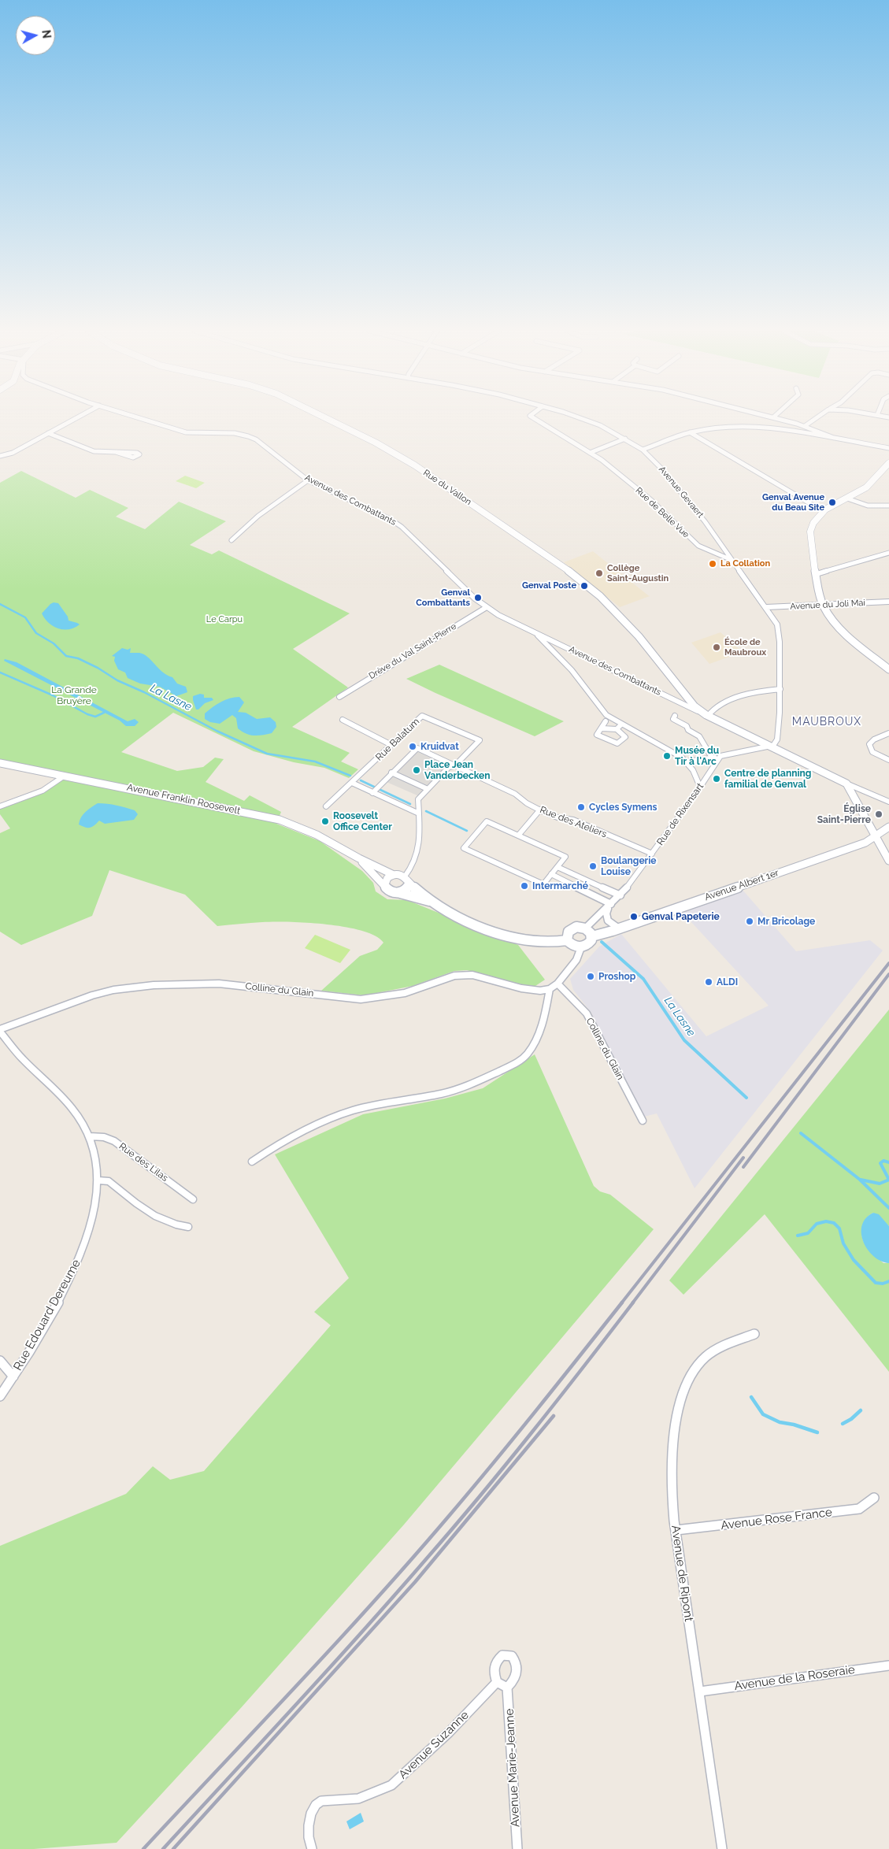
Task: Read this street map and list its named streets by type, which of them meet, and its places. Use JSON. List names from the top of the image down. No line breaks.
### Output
{"streets":{"street":["Rue du Vallon","Avenue Gevaert","Avenue des Combattants","Rue de Belle Vue","Avenue du Joli Mai","Drève du Val Saint-Pierre","Rue Balatum","Avenue Franklin Roosevelt","Rue de Rixensart","Rue des Ateliers","Avenue Albert 1er","Colline du Glain","Rue des Lilas","Rue Edouard Dereume","Avenue Rose France","Avenue de Ripont","Avenue de la Roseraie","Avenue Suzanne","Avenue Marie-Jeanne"]},"crossings":[["Rue du Vallon","Avenue des Combattants"],["Avenue Gevaert","Avenue des Combattants"],["Avenue Gevaert","Rue de Belle Vue"],["Avenue Gevaert","Avenue du Joli Mai"],["Avenue des Combattants","Drève du Val Saint-Pierre"],["Rue Balatum","Avenue Franklin Roosevelt"],["Rue Balatum","Rue des Ateliers"],["Rue de Rixensart","Rue des Ateliers"],["Rue de Rixensart","Avenue Albert 1er"],["Colline du Glain","Rue Edouard Dereume"],["Rue des Lilas","Rue Edouard Dereume"],["Avenue Rose France","Avenue de Ripont"],["Avenue de Ripont","Avenue de la Roseraie"],["Avenue Suzanne","Avenue Marie-Jeanne"]],"districts":["MAUBROUX"],"water":["La Lasne"],"parks":["Le Carpu","La Grande Bruyère"],"places":["Genval Avenue du Beau Site","La Collation","Collège Saint-Augustin","Genval Poste","Genval Combattants","École de Maubroux","Kruidvat","Musée du Tir à l'Arc","Place Jean Vanderbecken","Centre de planning familial de Genval","Cycles Symens","Église Saint-Pierre","Roosevelt Office Center","Boulangerie Louise","Intermarché","Genval Papeterie","Mr Bricolage","Proshop","ALDI"],"north":"right"}
